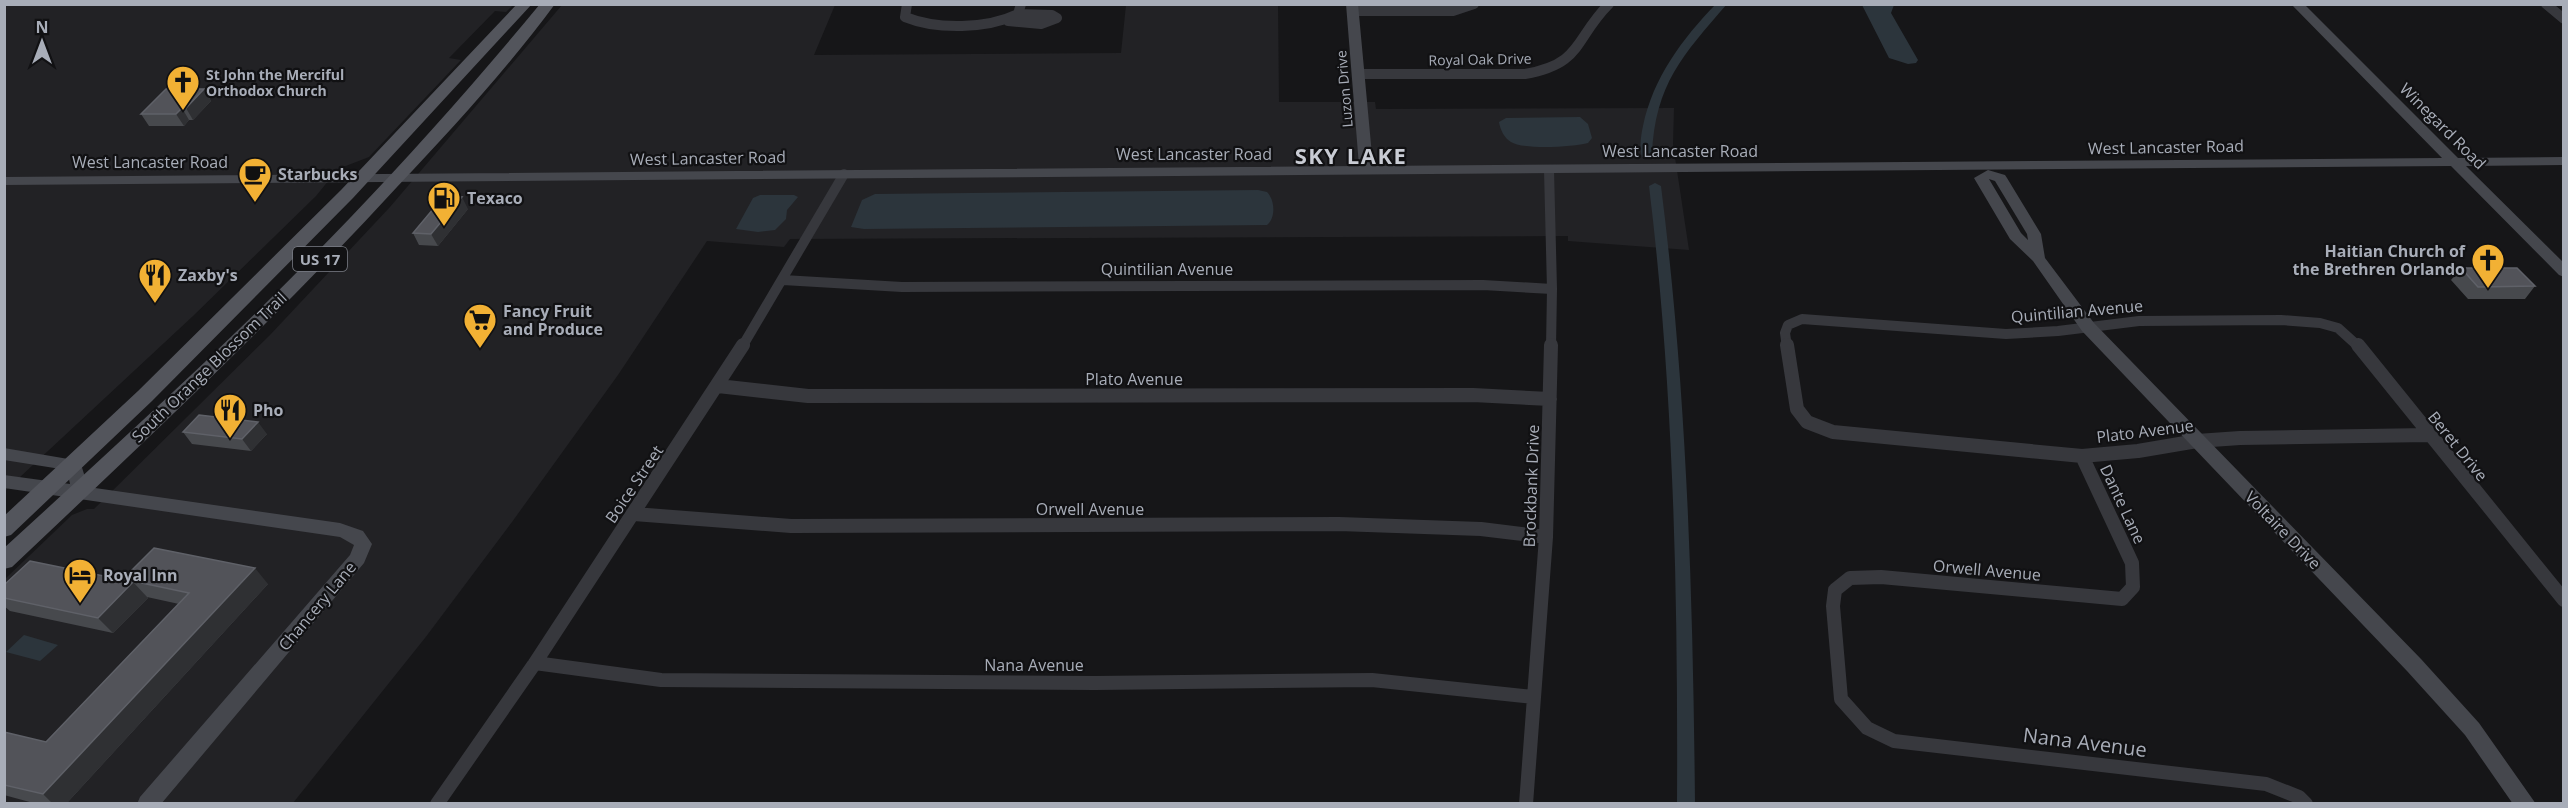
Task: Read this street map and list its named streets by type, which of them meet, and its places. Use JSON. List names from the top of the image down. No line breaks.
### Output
{"streets":{"main road":["US 17","South Orange Blossom Trail"],"street":["Royal Oak Drive","Luzon Drive","Winegard Road","West Lancaster Road","Quintilian Avenue","Plato Avenue","Beret Drive","Boice Street","Brockbank Drive","Dante Lane","Orwell Avenue","Voltaire Drive","Chancery Lane","Nana Avenue"]},"crossings":[["Royal Oak Drive","Luzon Drive"],["Luzon Drive","West Lancaster Road"],["Winegard Road","West Lancaster Road"],["West Lancaster Road","South Orange Blossom Trail"],["West Lancaster Road","Boice Street"],["West Lancaster Road","Brockbank Drive"],["West Lancaster Road","Voltaire Drive"],["Quintilian Avenue","Plato Avenue"],["Quintilian Avenue","Beret Drive"],["Quintilian Avenue","Boice Street"],["Quintilian Avenue","Brockbank Drive"],["Quintilian Avenue","Voltaire Drive"],["South Orange Blossom Trail","Chancery Lane"],["Plato Avenue","Beret Drive"],["Plato Avenue","Boice Street"],["Plato Avenue","Brockbank Drive"],["Plato Avenue","Dante Lane"],["Plato Avenue","Voltaire Drive"],["Boice Street","Orwell Avenue"],["Boice Street","Nana Avenue"],["Brockbank Drive","Orwell Avenue"],["Brockbank Drive","Nana Avenue"],["Dante Lane","Orwell Avenue"],["Orwell Avenue","Nana Avenue"]],"districts":["SKY LAKE"],"places":{"church":["St John the Merciful Orthodox Church","Haitian Church of the Brethren Orlando"],"cafe":["Starbucks"],"fuel station":["Texaco"],"restaurant":["Zaxby's","Pho"],"supermarket":["Fancy Fruit and Produce"],"hotel":["Royal Inn"]},"north":"top"}
